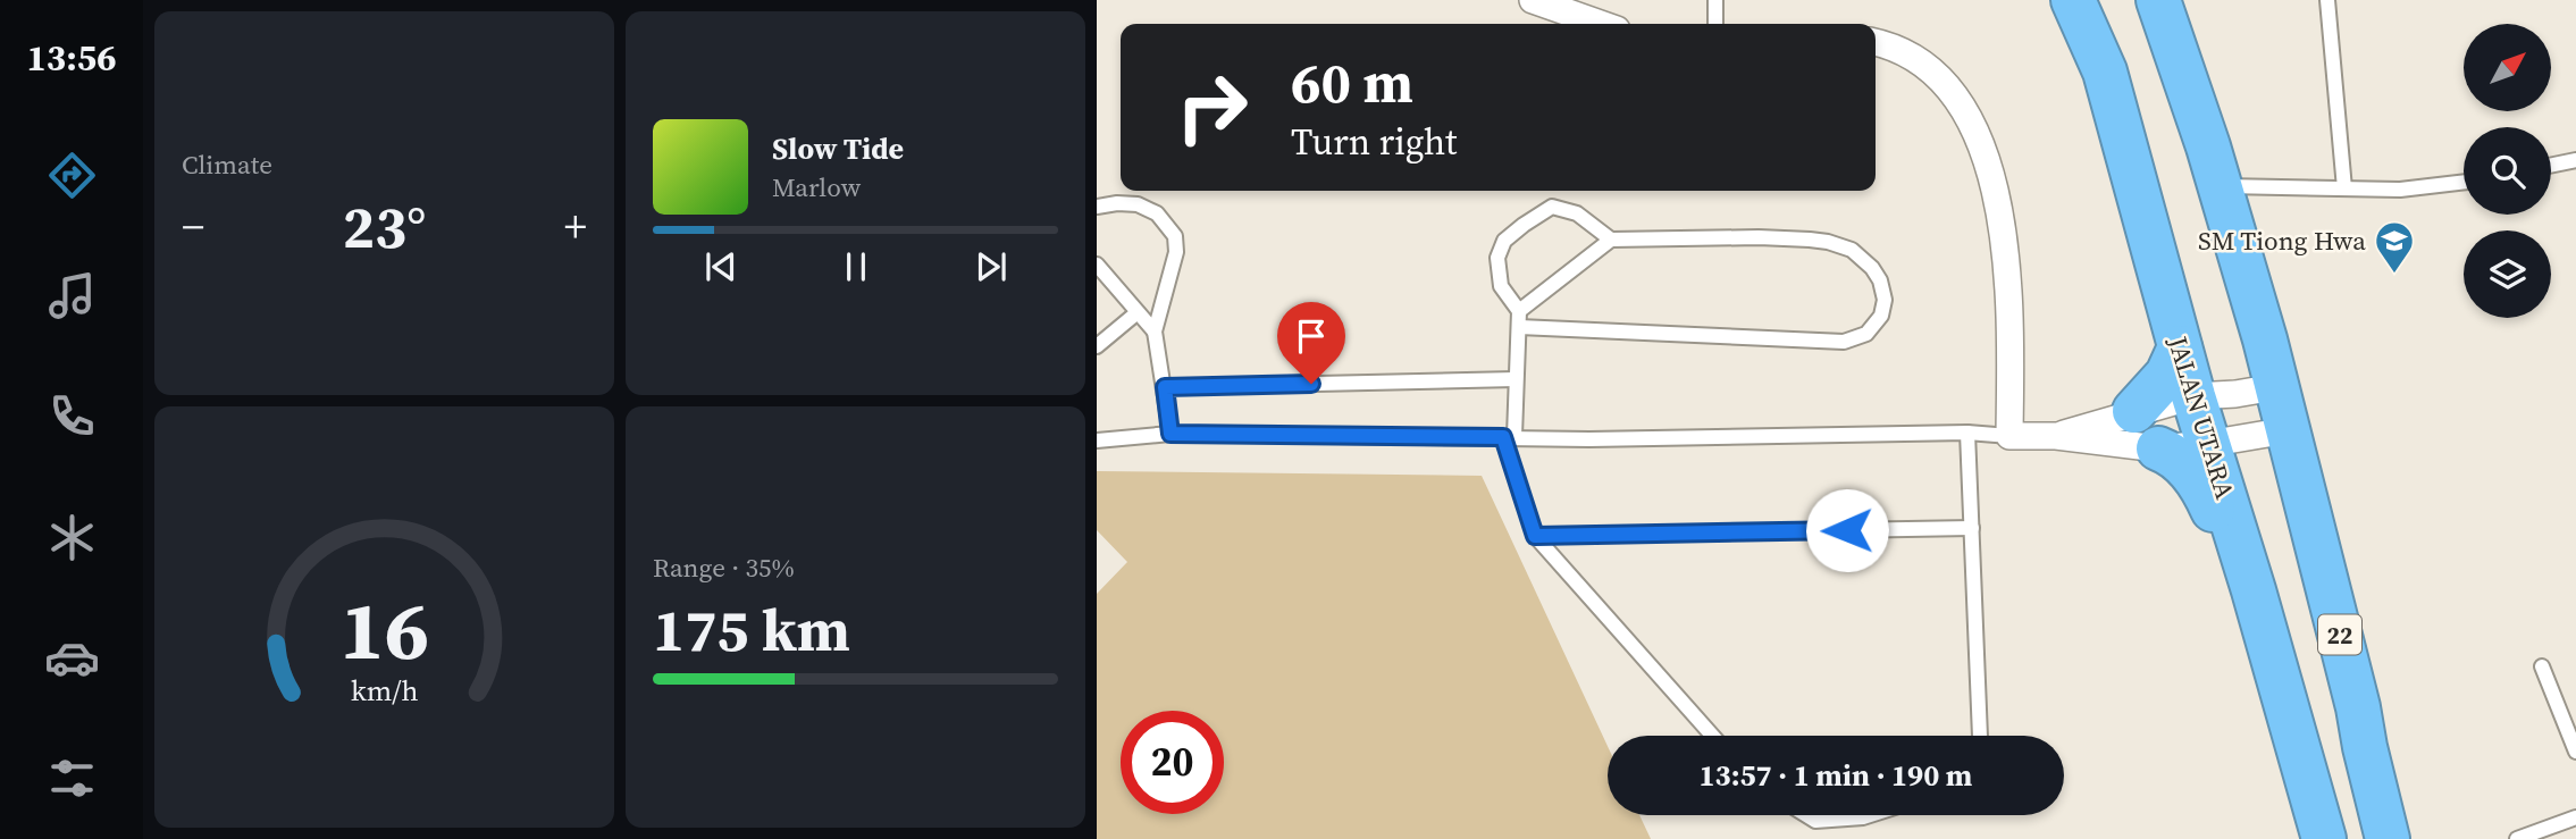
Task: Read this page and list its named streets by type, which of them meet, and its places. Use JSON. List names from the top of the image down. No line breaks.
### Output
{"streets":{"highway":["JALAN UTARA","22"]},"places":{"school or university":["SM Tiong Hwa"]},"north":"top right","page":{"tabs":"13:56","tile":["Climate",["Range · 35%","175 km"]],"turn":["60 m","Turn right"],"song":["Slow Tide","Marlow"],"heat":["−","23°","+"],"limit":"20","trip":"13:57 · 1 min · 190 m","gauge":["16","km/h"]}}
